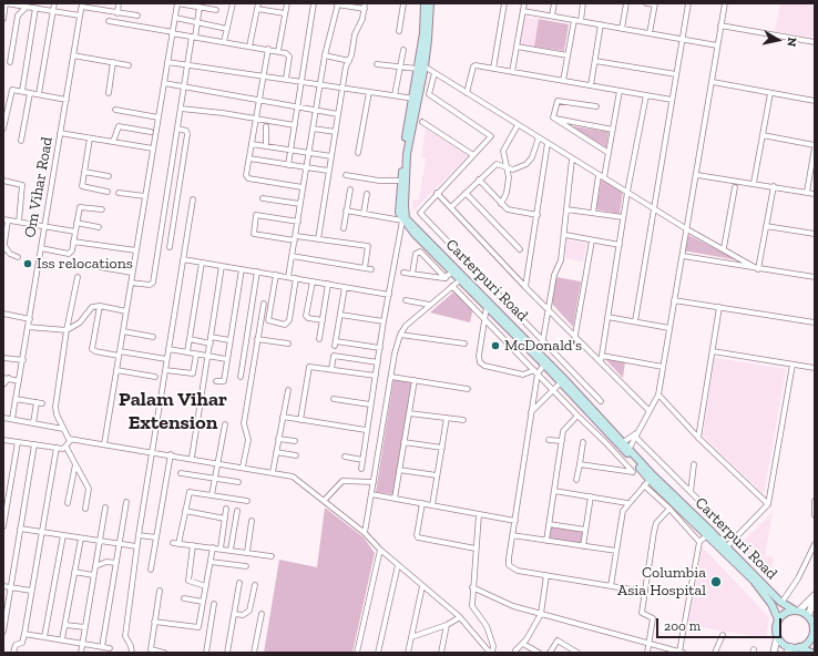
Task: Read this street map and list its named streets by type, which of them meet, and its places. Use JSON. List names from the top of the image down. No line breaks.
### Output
{"streets":{"main road":["Carterpuri Road"],"street":["Om Vihar Road"]},"districts":["Palam Vihar Extension"],"places":["Iss relocations","McDonald's","Columbia Asia Hospital"],"scale_bar":"200 m","north":"right"}
